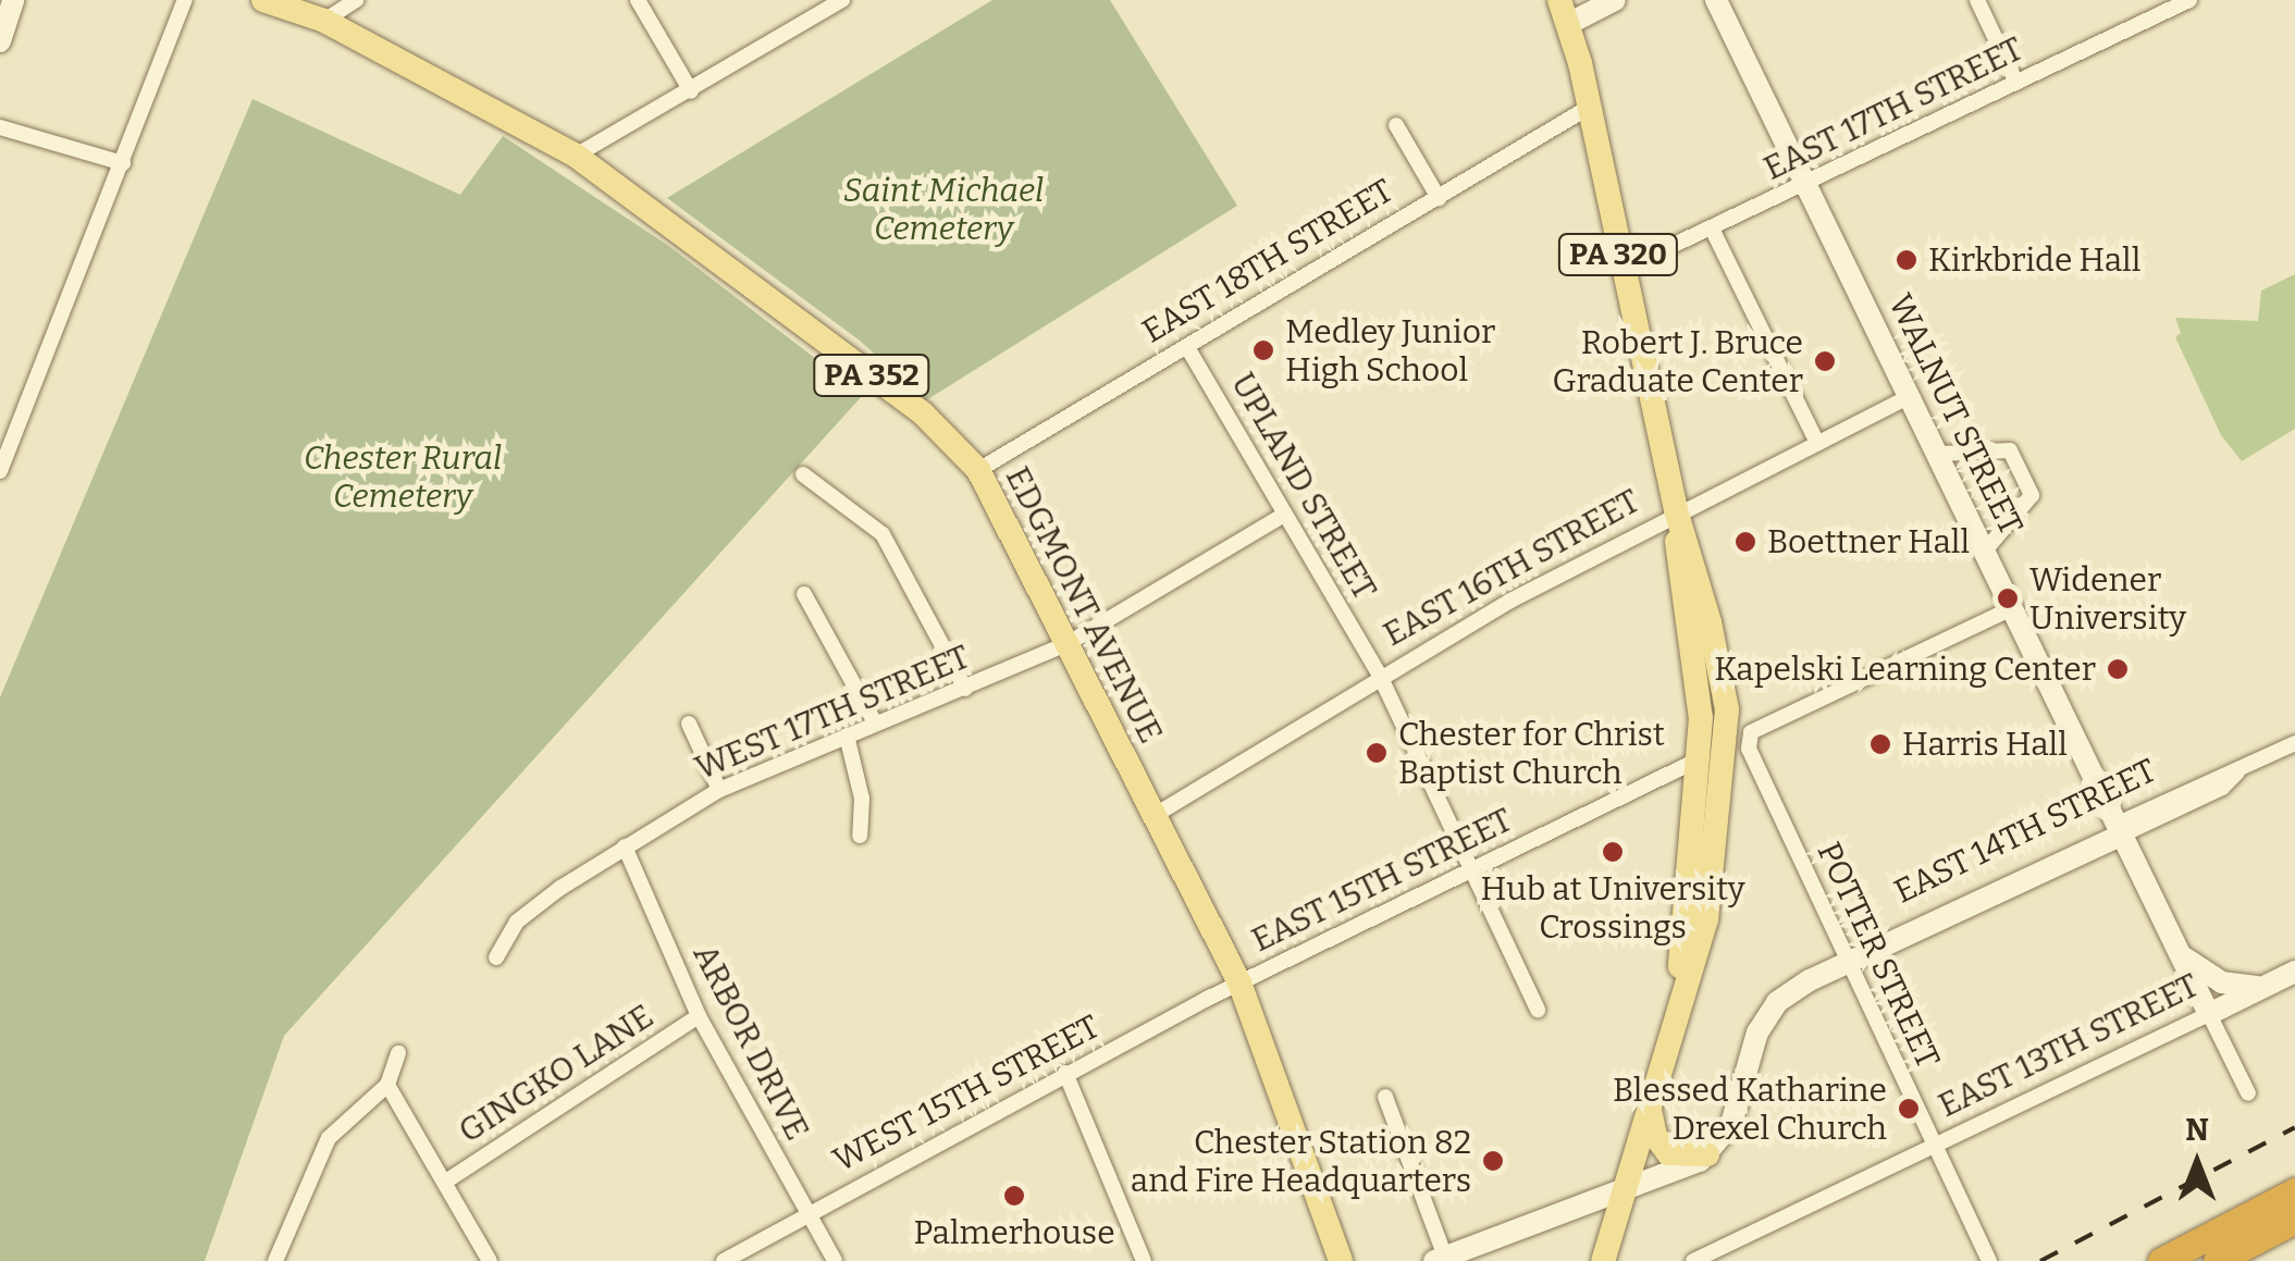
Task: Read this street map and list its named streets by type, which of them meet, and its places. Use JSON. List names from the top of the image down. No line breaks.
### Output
{"streets":{"main road":["PA 320","PA 352","EDGMONT AVENUE"],"street":["EAST 17TH STREET","EAST 18TH STREET","WALNUT STREET","UPLAND STREET","EAST 16TH STREET","WEST 17TH STREET","EAST 14TH STREET","EAST 15TH STREET","POTTER STREET","ARBOR DRIVE","EAST 13TH STREET","GINGKO LANE","WEST 15TH STREET"]},"crossings":[["EAST 17TH STREET","PA 320"],["EAST 17TH STREET","WALNUT STREET"],["PA 320","EAST 18TH STREET"],["PA 320","EAST 16TH STREET"],["PA 320","EAST 15TH STREET"],["EAST 18TH STREET","UPLAND STREET"],["EAST 18TH STREET","EDGMONT AVENUE"],["WALNUT STREET","EAST 16TH STREET"],["WALNUT STREET","EAST 14TH STREET"],["WALNUT STREET","POTTER STREET"],["WALNUT STREET","EAST 13TH STREET"],["UPLAND STREET","EAST 16TH STREET"],["UPLAND STREET","EAST 15TH STREET"],["EAST 16TH STREET","EDGMONT AVENUE"],["EDGMONT AVENUE","WEST 17TH STREET"],["EDGMONT AVENUE","EAST 15TH STREET"],["EDGMONT AVENUE","WEST 15TH STREET"],["WEST 17TH STREET","ARBOR DRIVE"],["EAST 14TH STREET","POTTER STREET"],["EAST 15TH STREET","WEST 15TH STREET"],["POTTER STREET","EAST 13TH STREET"],["ARBOR DRIVE","GINGKO LANE"],["ARBOR DRIVE","WEST 15TH STREET"]],"parks":["Saint Michael Cemetery","Chester Rural Cemetery"],"places":["Kirkbride Hall","Medley Junior High School","Robert J. Bruce Graduate Center","Boettner Hall","Widener University","Kapelski Learning Center","Harris Hall","Chester for Christ Baptist Church","Hub at University Crossings","Blessed Katharine Drexel Church","Chester Station 82 and Fire Headquarters","Palmerhouse"],"north":"top"}
